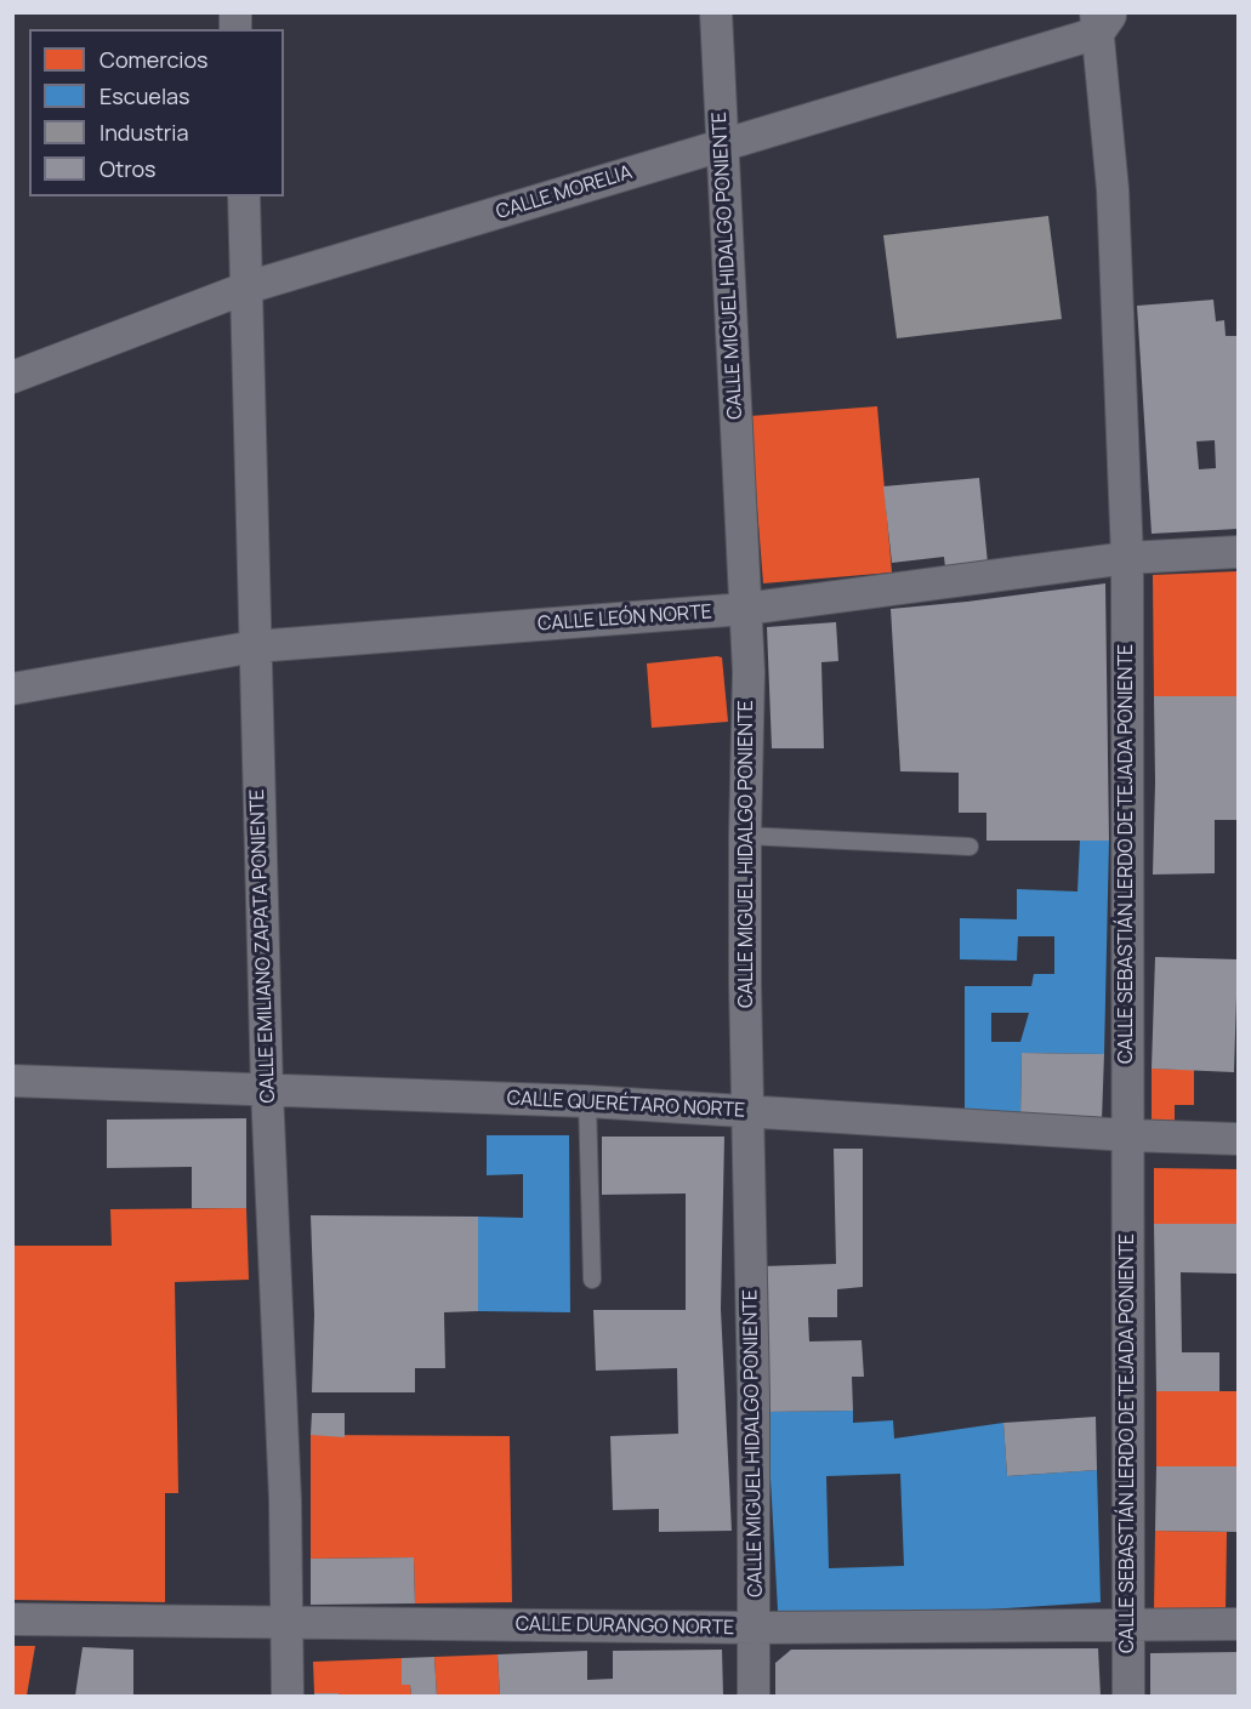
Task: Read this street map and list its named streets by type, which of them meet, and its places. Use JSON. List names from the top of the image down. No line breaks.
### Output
{"streets":{"street":["CALLE MORELIA","CALLE MIGUEL HIDALGO PONIENTE","CALLE LEÓN NORTE","CALLE SEBASTIÁN LERDO DE TEJADA PONIENTE","CALLE EMILIANO ZAPATA PONIENTE","CALLE QUERÉTARO NORTE","CALLE DURANGO NORTE"]},"crossings":[["CALLE MORELIA","CALLE MIGUEL HIDALGO PONIENTE"],["CALLE MORELIA","CALLE SEBASTIÁN LERDO DE TEJADA PONIENTE"],["CALLE MORELIA","CALLE EMILIANO ZAPATA PONIENTE"],["CALLE MIGUEL HIDALGO PONIENTE","CALLE LEÓN NORTE"],["CALLE MIGUEL HIDALGO PONIENTE","CALLE QUERÉTARO NORTE"],["CALLE MIGUEL HIDALGO PONIENTE","CALLE DURANGO NORTE"],["CALLE LEÓN NORTE","CALLE SEBASTIÁN LERDO DE TEJADA PONIENTE"],["CALLE LEÓN NORTE","CALLE EMILIANO ZAPATA PONIENTE"],["CALLE SEBASTIÁN LERDO DE TEJADA PONIENTE","CALLE QUERÉTARO NORTE"],["CALLE SEBASTIÁN LERDO DE TEJADA PONIENTE","CALLE DURANGO NORTE"],["CALLE EMILIANO ZAPATA PONIENTE","CALLE QUERÉTARO NORTE"],["CALLE EMILIANO ZAPATA PONIENTE","CALLE DURANGO NORTE"]],"legend":["Comercios","Escuelas","Industria","Otros"]}
